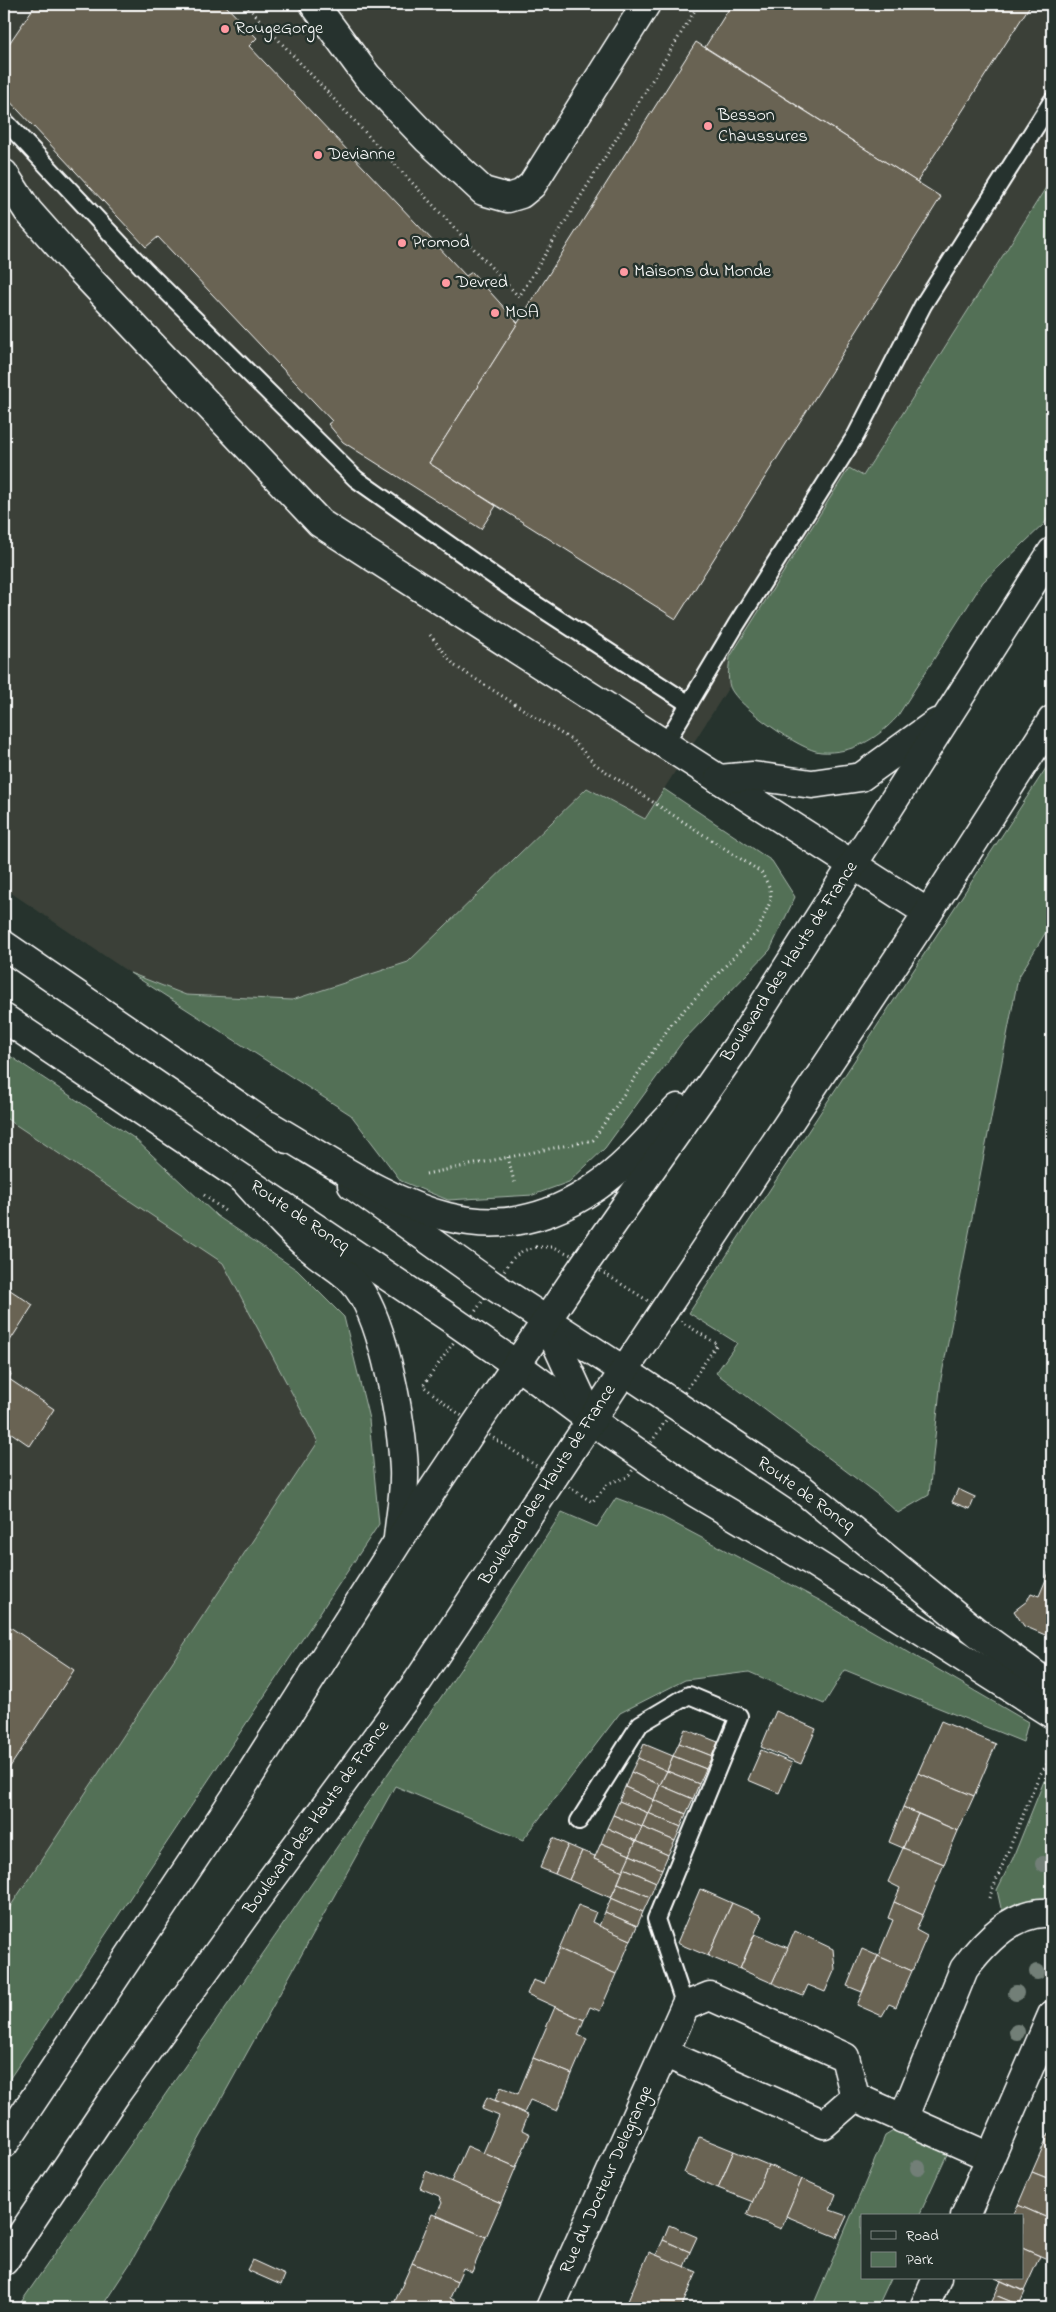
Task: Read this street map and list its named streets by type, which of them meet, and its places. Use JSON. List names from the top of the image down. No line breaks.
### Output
{"streets":{"main road":["Boulevard des Hauts de France","Route de Roncq","Rue du Docteur Delegrange"]},"crossings":[["Boulevard des Hauts de France","Route de Roncq"]],"places":["RougeGorge","Besson Chaussures","Devianne","Promod","Maisons du Monde","Devred","MOA"],"legend":["Road","Park"]}
